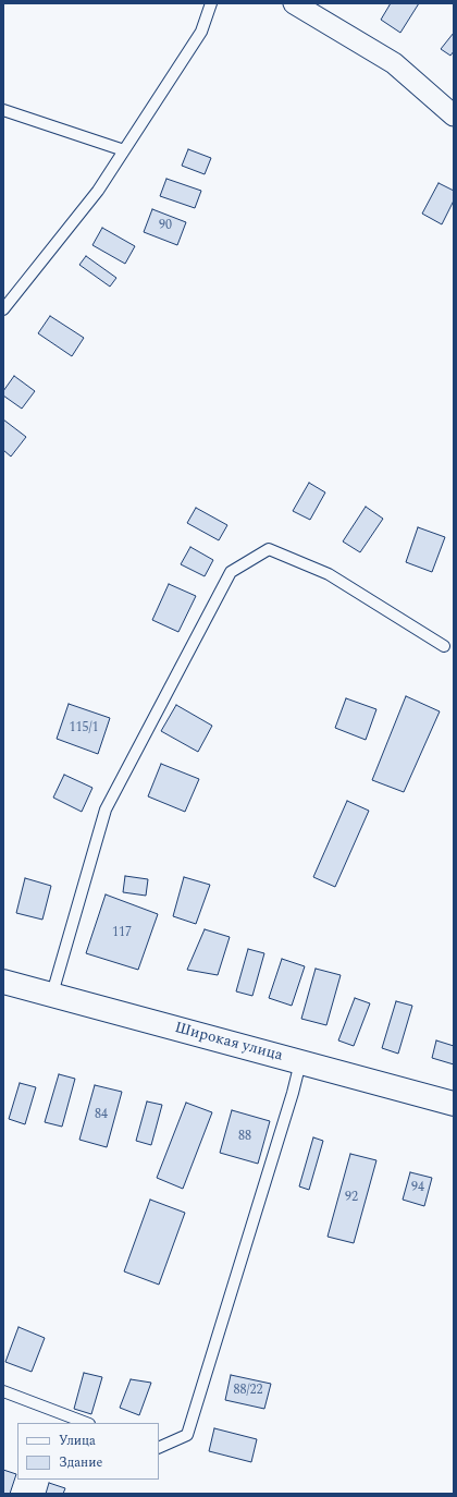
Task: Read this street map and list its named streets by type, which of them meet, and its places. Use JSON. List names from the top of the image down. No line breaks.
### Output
{"streets":{"main road":["Широкая улица"]},"house_numbers":["90","115/1","117","84","88","94","92","88/22"],"legend":["Улица","Здание"]}
